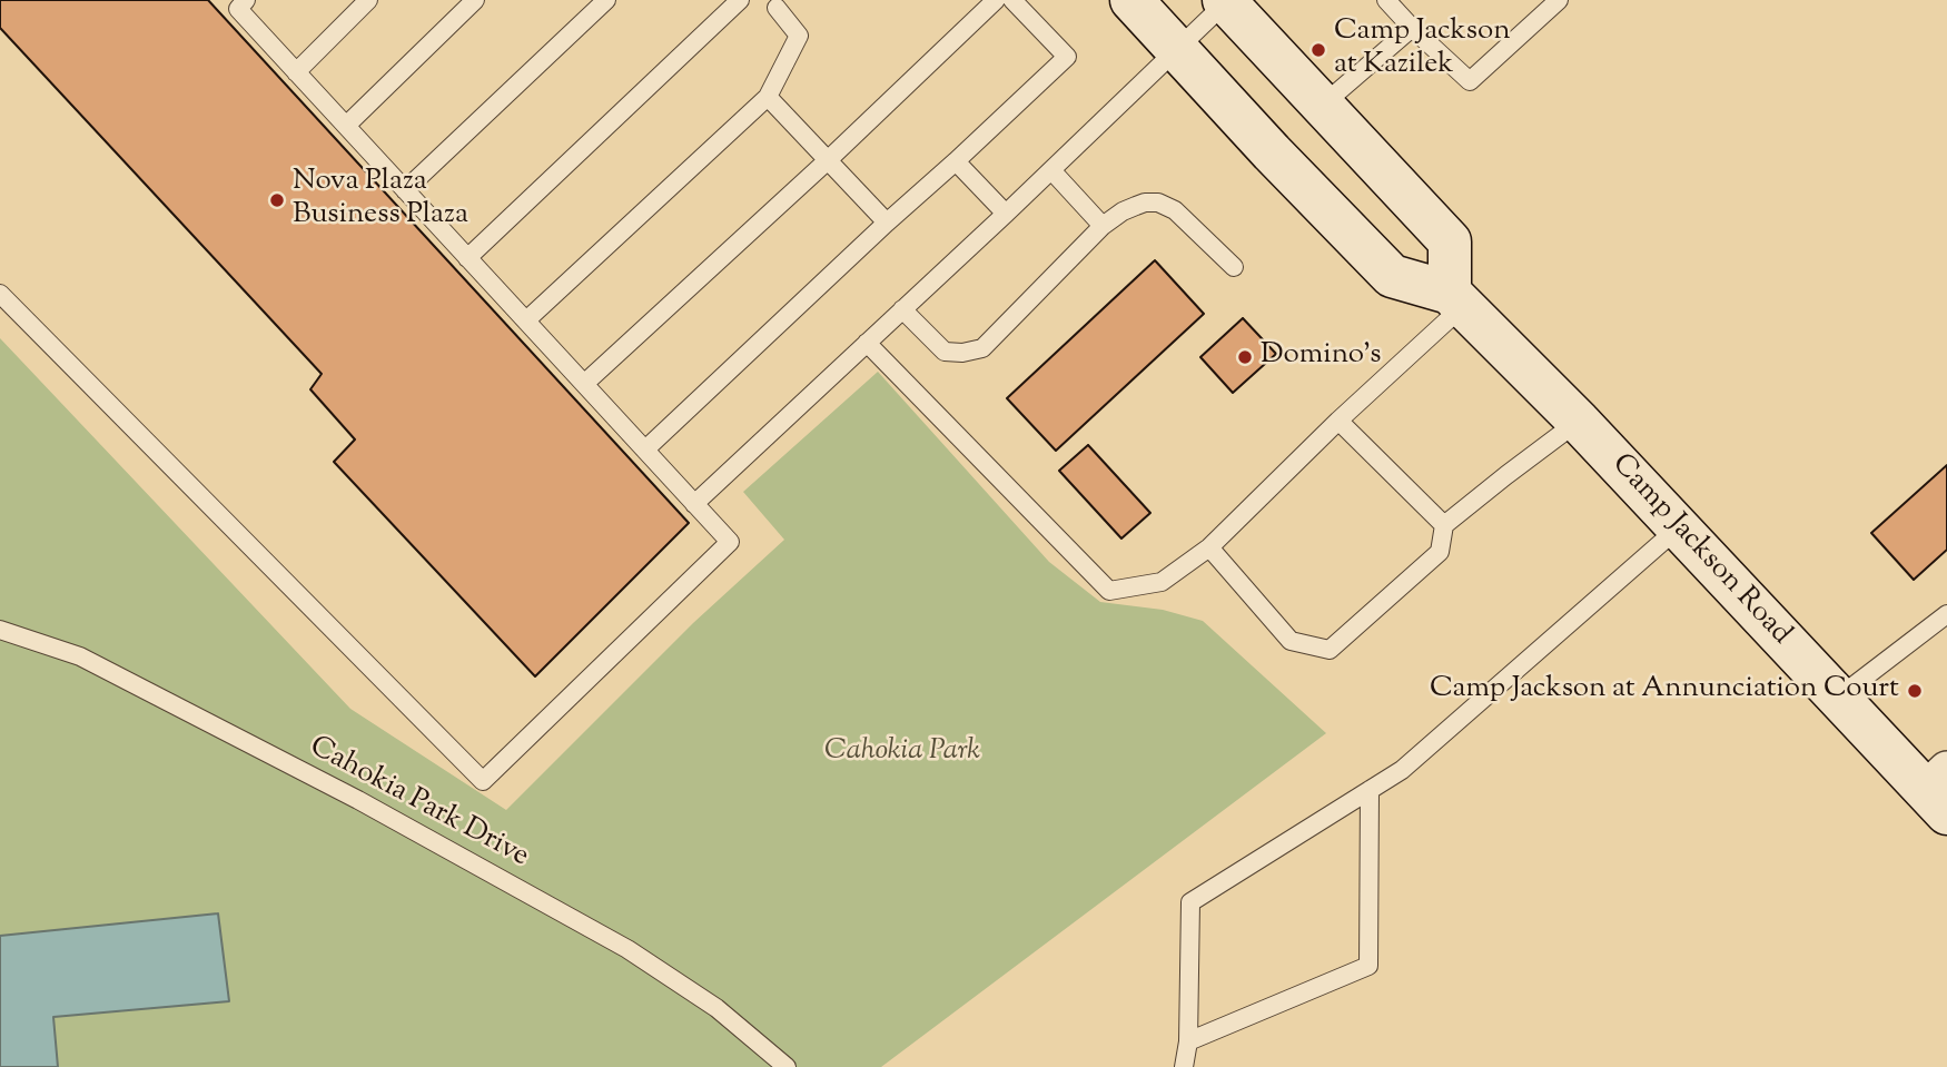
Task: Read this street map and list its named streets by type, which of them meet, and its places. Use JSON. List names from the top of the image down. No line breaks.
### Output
{"streets":{"main road":["Camp Jackson Road"],"lane":["Cahokia Park Drive"]},"parks":["Cahokia Park"],"places":["Camp Jackson at Kazilek","Nova Plaza Business Plaza","Domino's","Camp Jackson at Annunciation Court"]}
